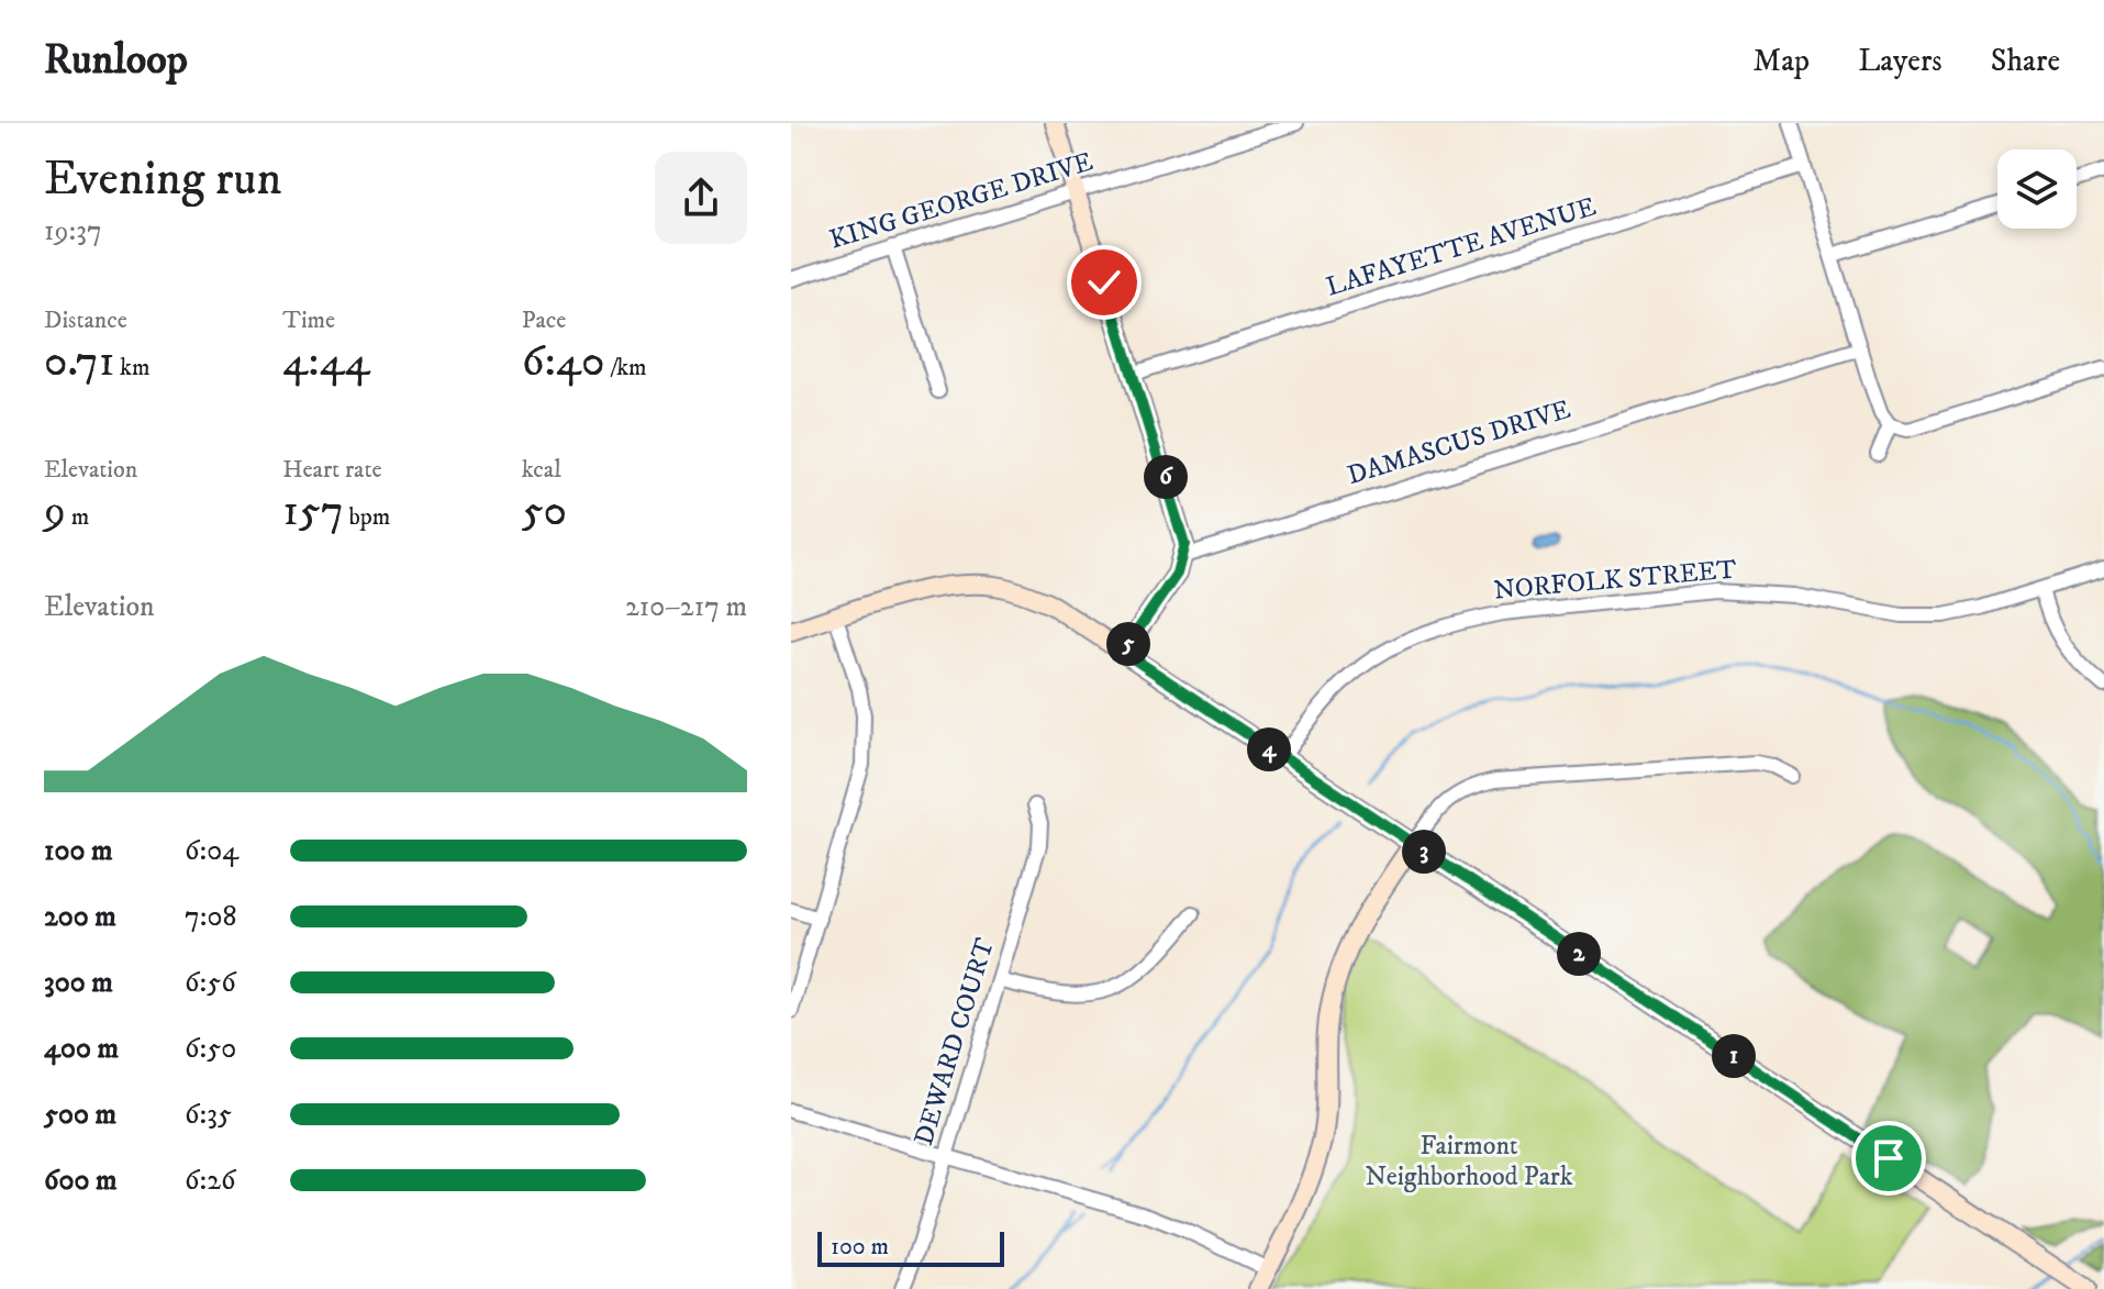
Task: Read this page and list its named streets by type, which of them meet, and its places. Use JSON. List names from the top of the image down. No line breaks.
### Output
{"streets":{"street":["KING GEORGE DRIVE","LAFAYETTE AVENUE","DAMASCUS DRIVE","NORFOLK STREET","DEWARD COURT"]},"parks":["Fairmont Neighborhood Park"],"scale_bar":"100 m","page":{"header":"Runloop","nav":["Map","Layers","Share"],"heading":["Evening run","19:37"],"stats":[["Distance","0.71 km"],["Time","4:44"],["Pace","6:40 /km"],["Elevation","9 m"],["Heart rate","157 bpm"],["kcal","50"]],"pins":["6","5","4","3","2","1"],"chart":["Elevation","210–217 m"],"list":[{"name":"100 m","note":"6:04"},{"name":"200 m","note":"7:08"},{"name":"300 m","note":"6:56"},{"name":"400 m","note":"6:50"},{"name":"500 m","note":"6:35"},{"name":"600 m","note":"6:26"}],"scale":"100 m"}}
